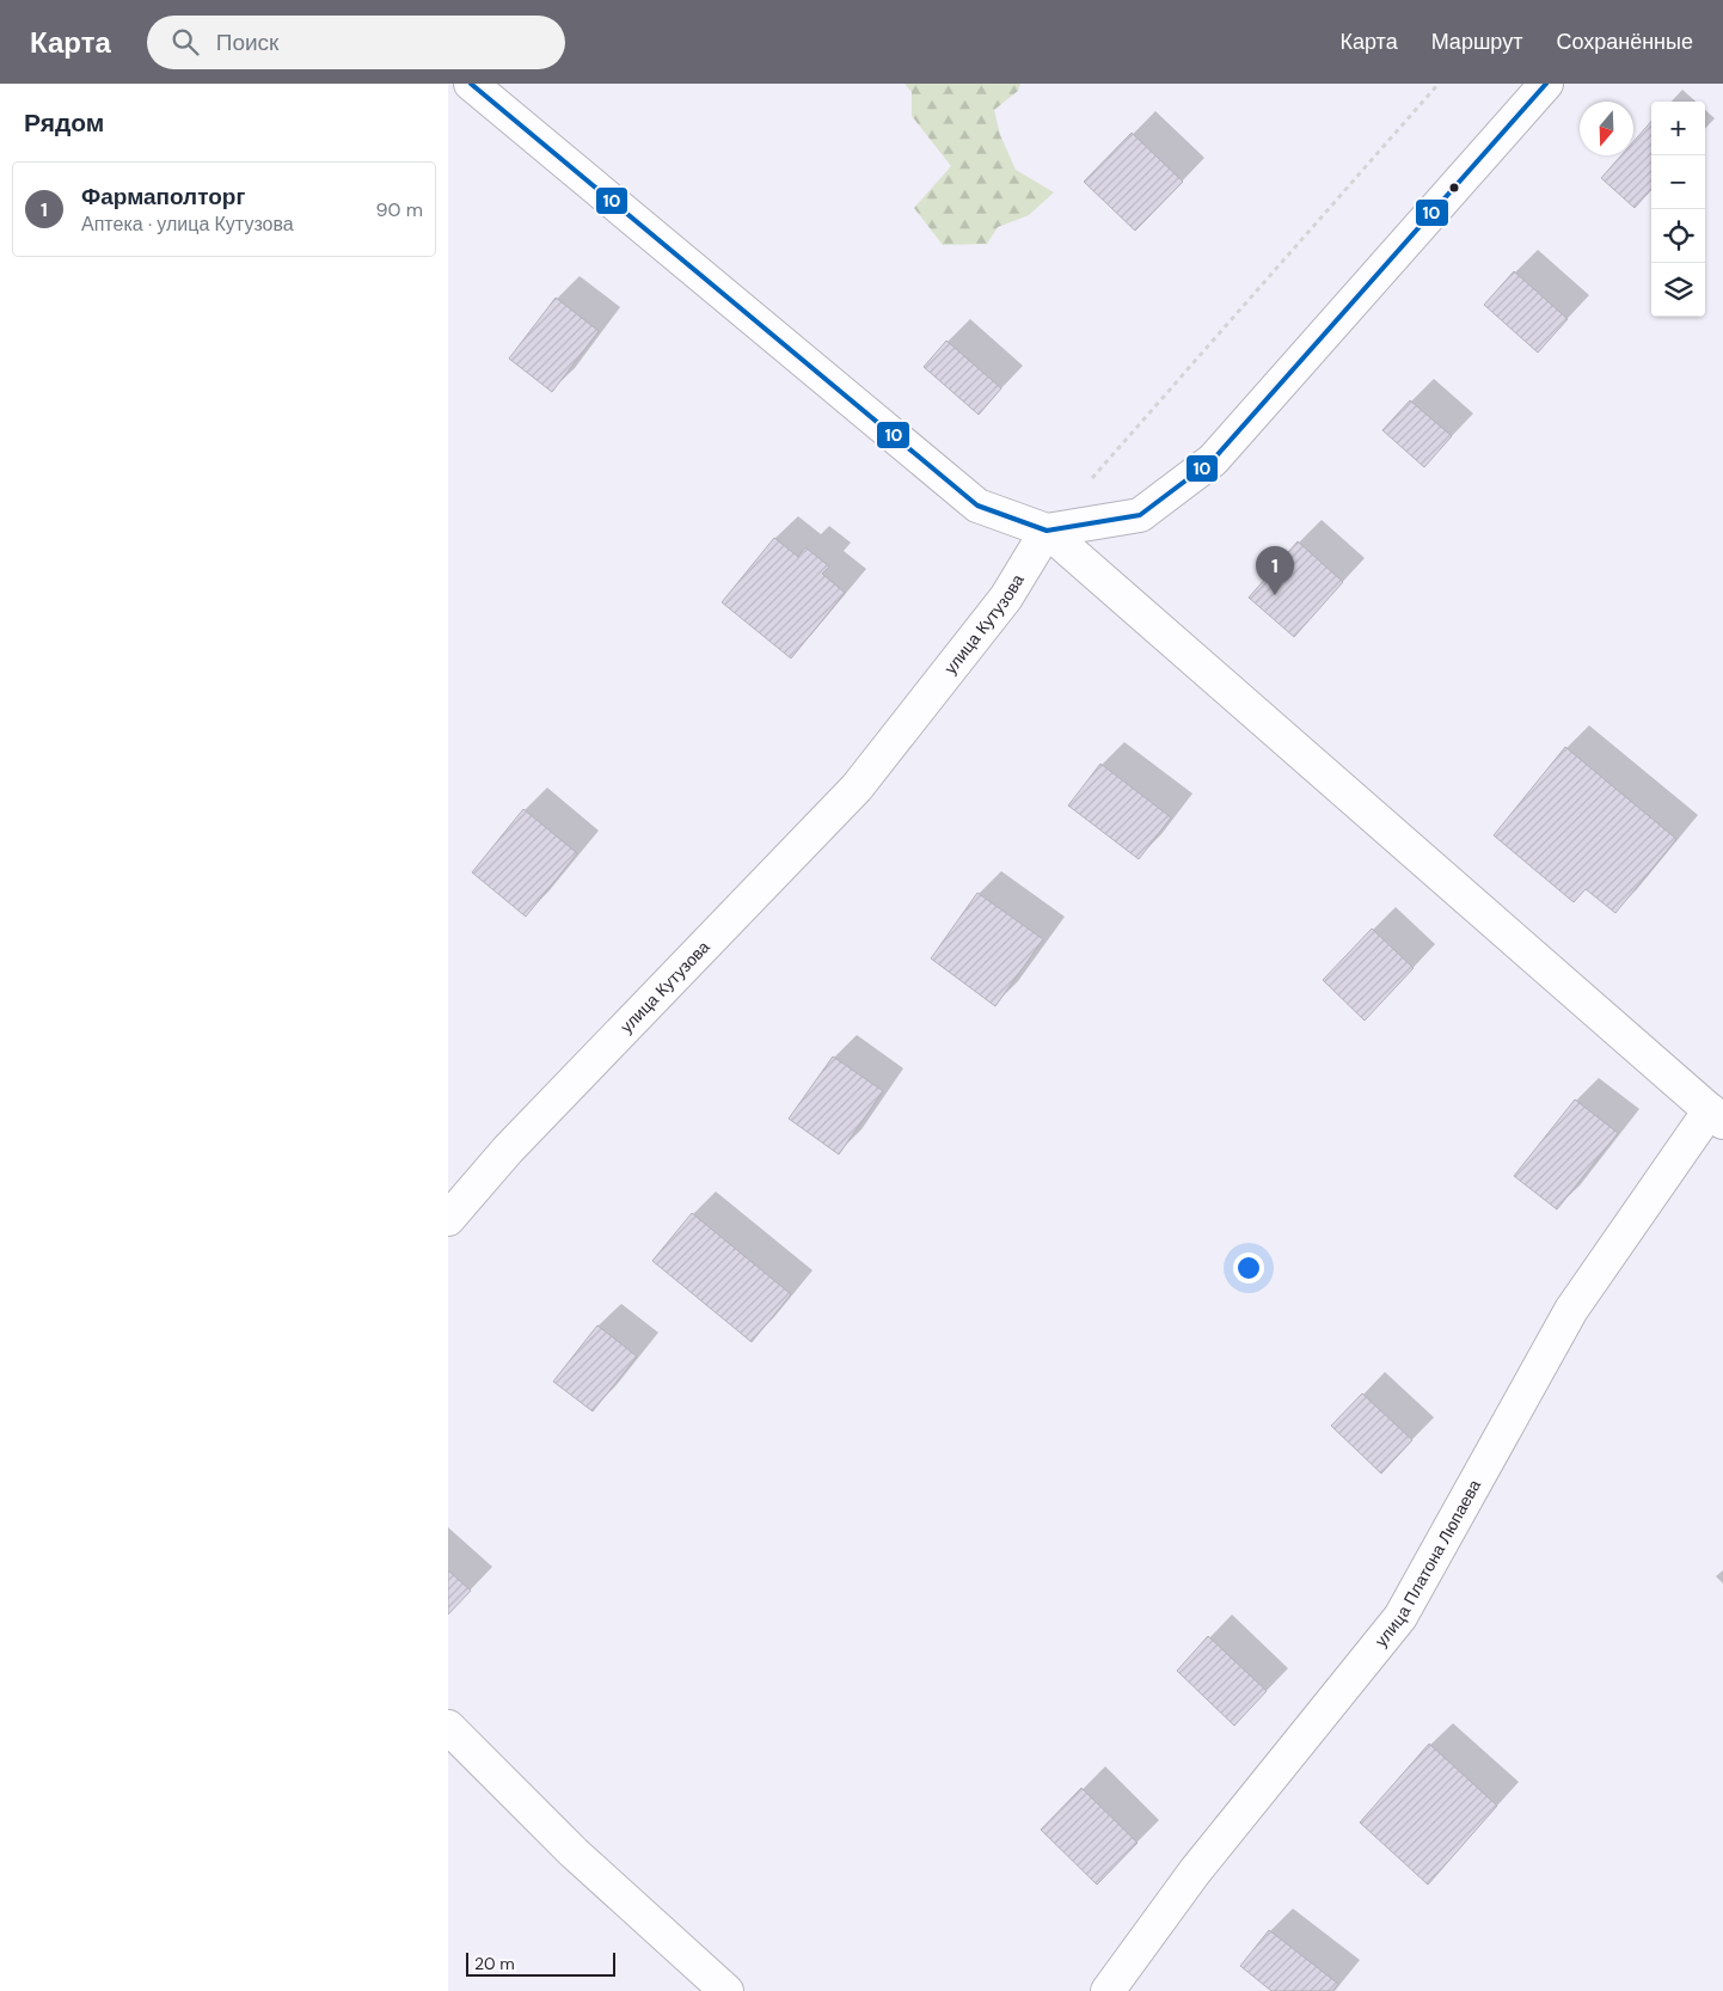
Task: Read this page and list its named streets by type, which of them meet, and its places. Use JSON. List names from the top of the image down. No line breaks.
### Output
{"streets":{"street":["улица Кутузова","улица Платона Люпаева"]},"lines":["transit line 10"],"scale_bar":"20 m","north":"bottom","page":{"header":"Карта","search":"Поиск","nav":["Карта","Маршрут","Сохранённые"],"heading":"Рядом","map_buttons":["+","−"],"list":[{"mark":"1","name":"Фармаполторг","note":"Аптека · улица Кутузова","value":"90 m"}],"pins":"1","scale":"20 m"}}
